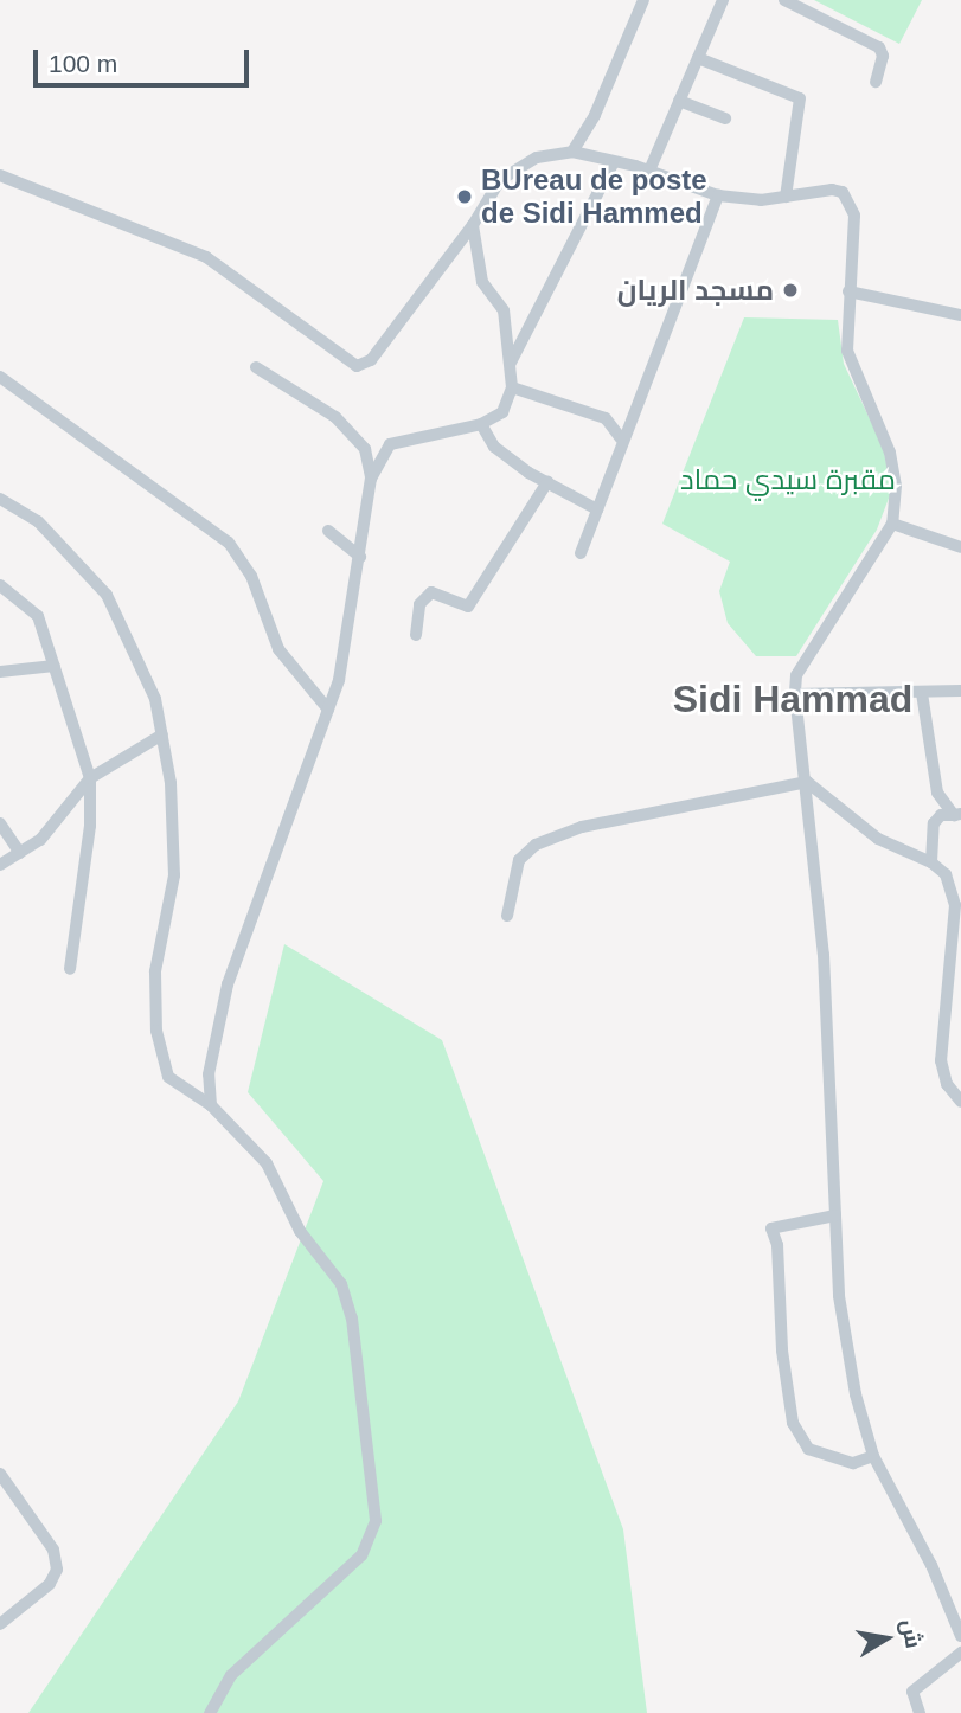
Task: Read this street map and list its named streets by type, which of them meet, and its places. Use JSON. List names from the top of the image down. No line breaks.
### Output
{"districts":["Sidi Hammad"],"parks":["مقبرة سيدي حماد"],"places":["BUreau de poste de Sidi Hammed","مسجد الريان"],"scale_bar":"100 m","north":"right"}
